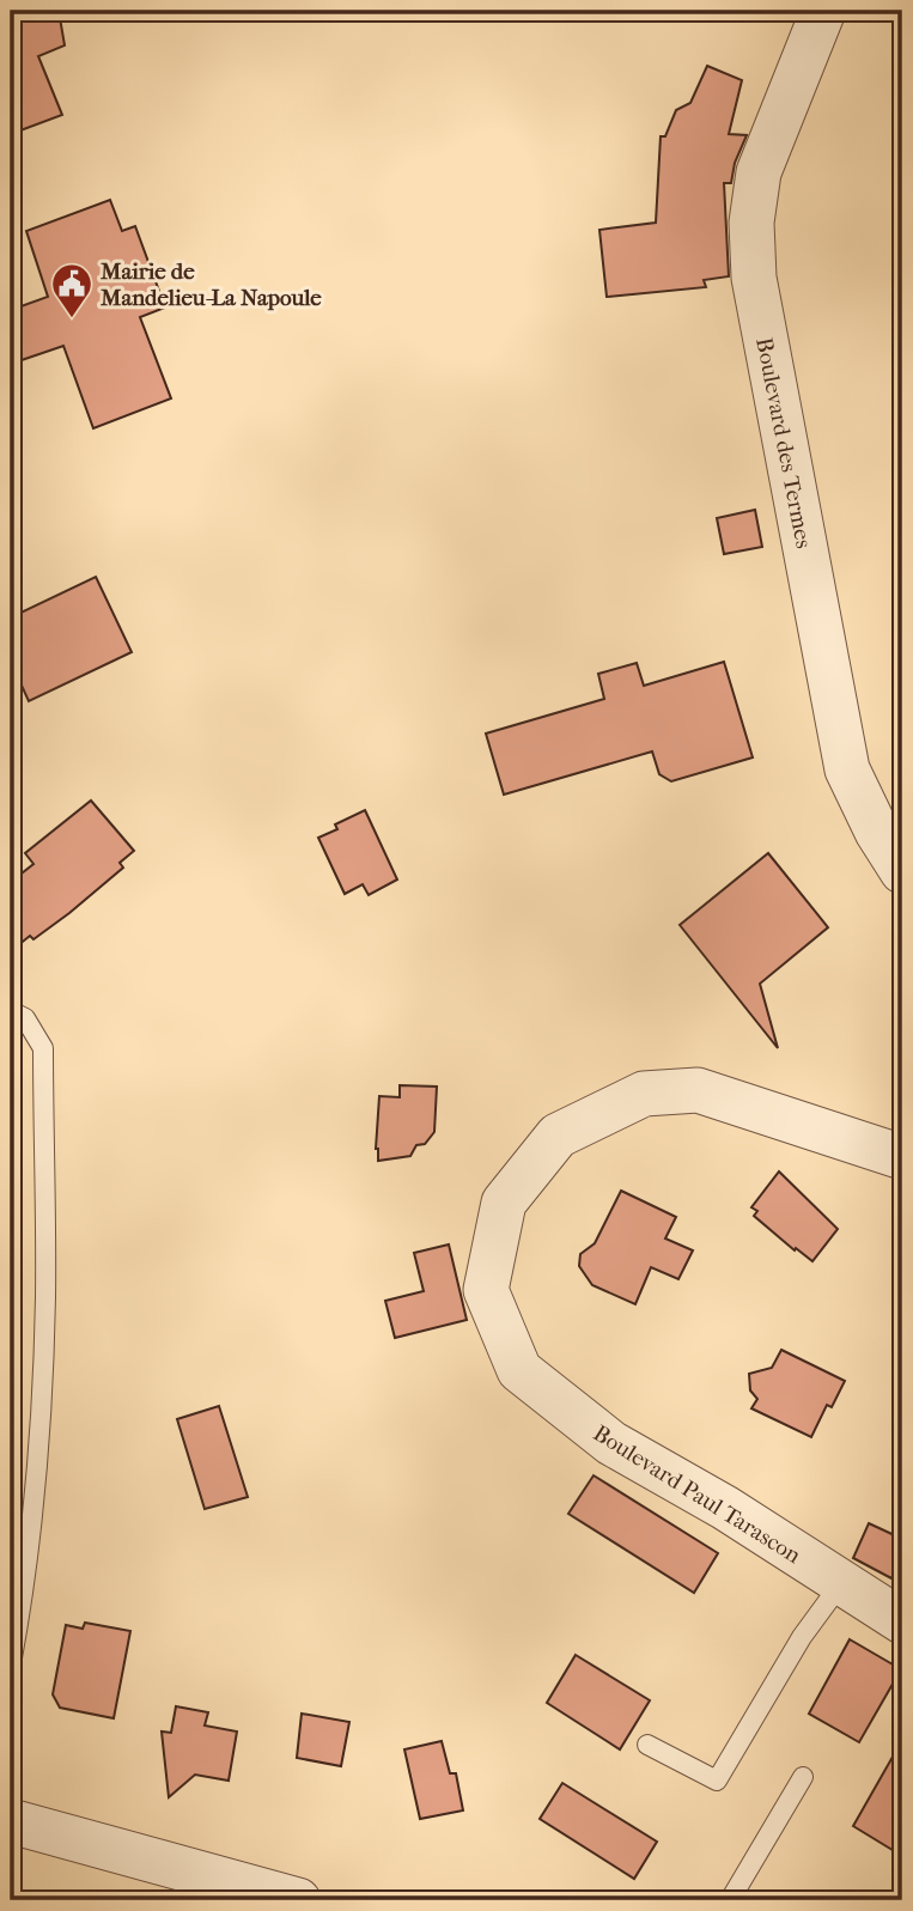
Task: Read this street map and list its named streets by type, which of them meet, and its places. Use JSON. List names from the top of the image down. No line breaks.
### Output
{"streets":{"street":["Boulevard des Termes","Boulevard Paul Tarascon"]},"places":{"public building":["Mairie de Mandelieu-La Napoule"]}}
